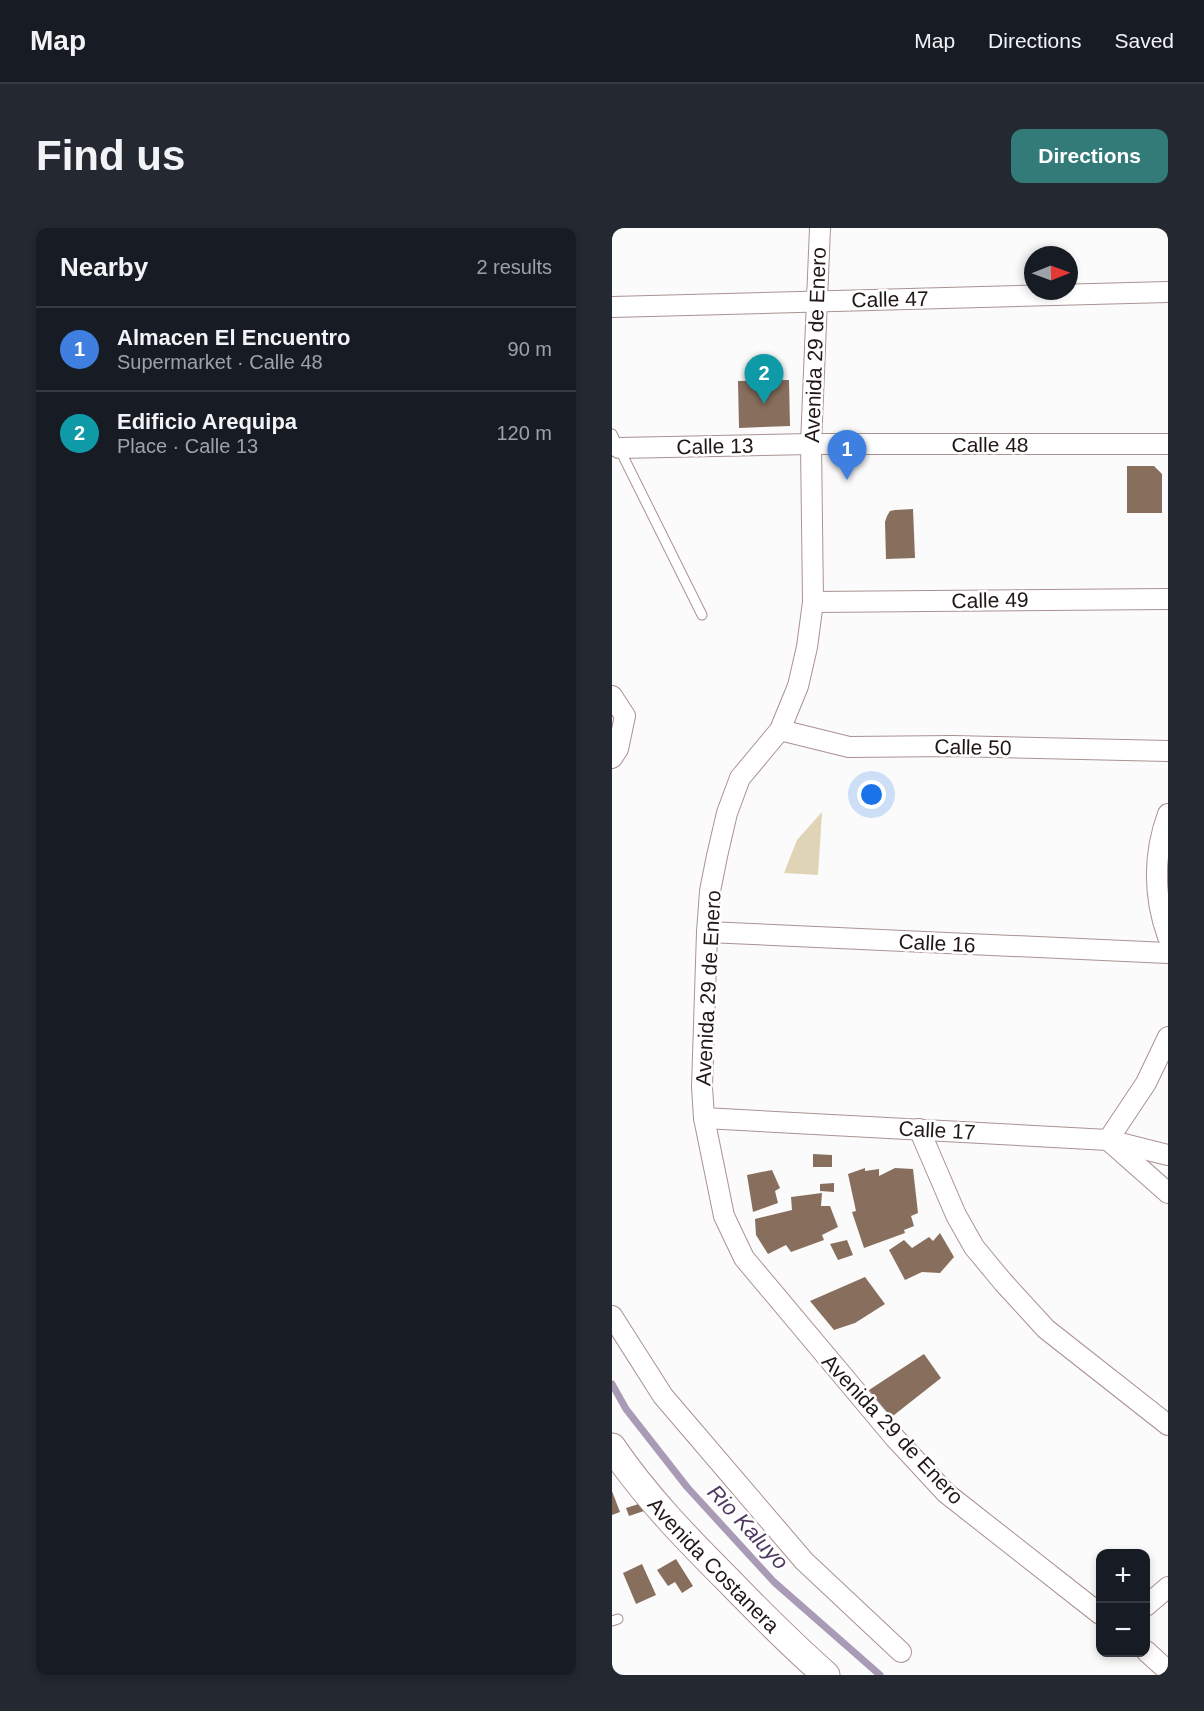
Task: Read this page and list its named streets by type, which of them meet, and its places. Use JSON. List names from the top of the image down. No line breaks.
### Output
{"streets":{"main road":["Avenida Costanera"],"street":["Calle 47","Avenida 29 de Enero","Calle 48","Calle 13","Calle 49","Calle 50","Calle 16","Calle 17"]},"crossings":[["Calle 47","Avenida 29 de Enero"],["Avenida 29 de Enero","Calle 48"],["Avenida 29 de Enero","Calle 13"],["Avenida 29 de Enero","Calle 49"],["Avenida 29 de Enero","Calle 50"],["Avenida 29 de Enero","Calle 16"],["Avenida 29 de Enero","Calle 17"],["Calle 48","Calle 13"]],"water":["Rio Kaluyo"],"north":"right","page":{"header":"Map","nav":["Map","Directions","Saved"],"buttons":"Directions","title":"Find us","heading":["Nearby","2 results"],"list":[{"mark":"1","name":"Almacen El Encuentro","note":"Supermarket · Calle 48","value":"90 m"},{"mark":"2","name":"Edificio Arequipa","note":"Place · Calle 13","value":"120 m"}],"pins":["2","1"],"map_buttons":["+","−"]}}
